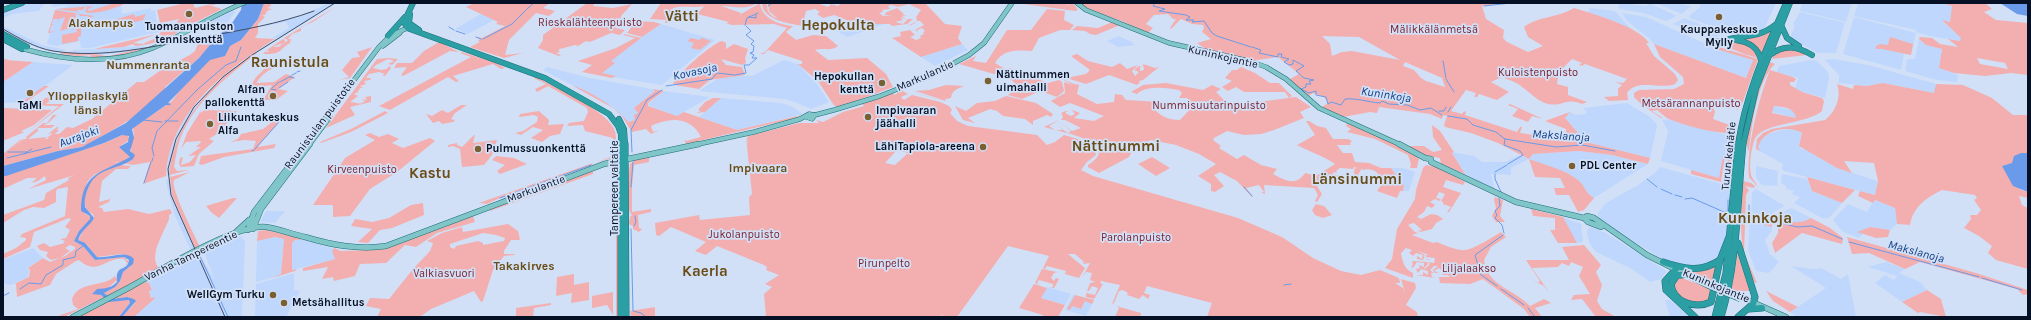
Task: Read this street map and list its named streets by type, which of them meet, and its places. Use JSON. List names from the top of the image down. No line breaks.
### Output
{"streets":{"highway":["Turun kehätie","Tampereen valtatie"],"main road":["Kuninkojantie","Markulantie","Raunistulan puistotie","Vanha Tampereentie"]},"crossings":[["Markulantie","Raunistulan puistotie"],["Markulantie","Tampereen valtatie"],["Markulantie","Vanha Tampereentie"],["Raunistulan puistotie","Tampereen valtatie"],["Raunistulan puistotie","Vanha Tampereentie"]],"districts":["Vätti","Alakampus","Hepokulta","Raunistula","Nummenranta","Ylioppilaskylä länsi","Nättinummi","Impivaara","Kastu","Länsinummi","Kuninkoja","Takakirves","Kaerla"],"water":["Kovasoja","Kuninkoja","Makslanoja","Aurajoki"],"parks":["Rieskalähteenpuisto","Mälikkälänmetsä","Kuloistenpuisto","Metsärannanpuisto","Nummisuutarinpuisto","Kirveenpuisto","Jukolanpuisto","Parolanpuisto","Pirunpelto","Liljalaakso","Valkiasvuori"],"places":["Tuomaanpuiston tenniskenttä","Kauppakeskus Mylly","Nättinummen uimahalli","Hepokullan kenttä","TaMi","Alfan pallokenttä","Impivaaran jäähalli","Liikuntakeskus Alfa","LähiTapiola-areena","Pulmussuonkenttä","PDL Center","WellGym Turku","Metsähallitus"]}
